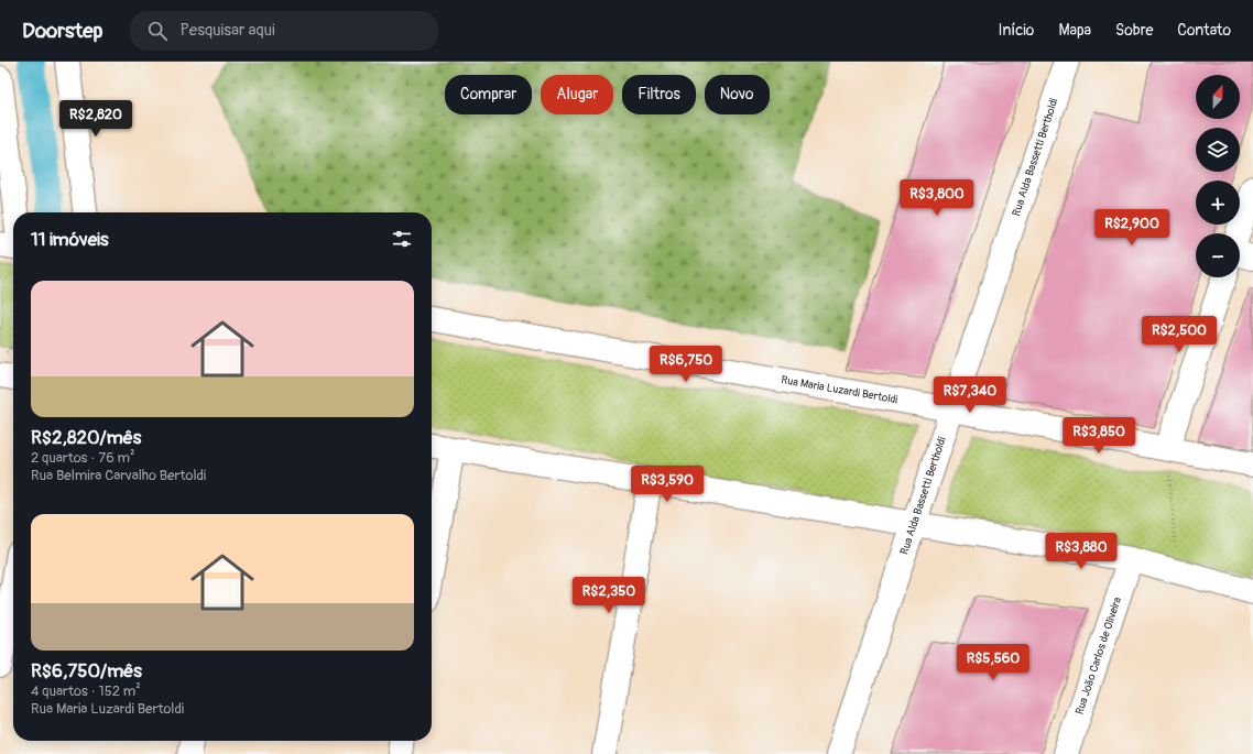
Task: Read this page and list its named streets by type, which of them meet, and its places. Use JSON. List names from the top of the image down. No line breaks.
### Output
{"streets":{"street":["Rua Alda Bassetti Bertholdi","Rua Maria Luzardi Bertoldi","Rua João Carlos de Oliveira"]},"crossings":[["Rua Alda Bassetti Bertholdi","Rua Maria Luzardi Bertoldi"]],"north":"top","page":{"header":"Doorstep","search":"Pesquisar aqui","nav":["Início","Mapa","Sobre","Contato"],"map_buttons":["+","−"],"chip":["Comprar","Alugar","Filtros","Novo"],"price":["R$2,820","R$3,800","R$2,900","R$2,500","R$6,750","R$7,340","R$3,850","R$3,590","R$3,880","R$2,350","R$5,560"],"heading":"11 imóveis","list":[{"name":"R$2,820/mês","note":"2 quartos · 76 m² · Rua Belmira Carvalho Bertoldi"},{"name":"R$6,750/mês","note":"4 quartos · 152 m² · Rua Maria Luzardi Bertoldi"}]}}
